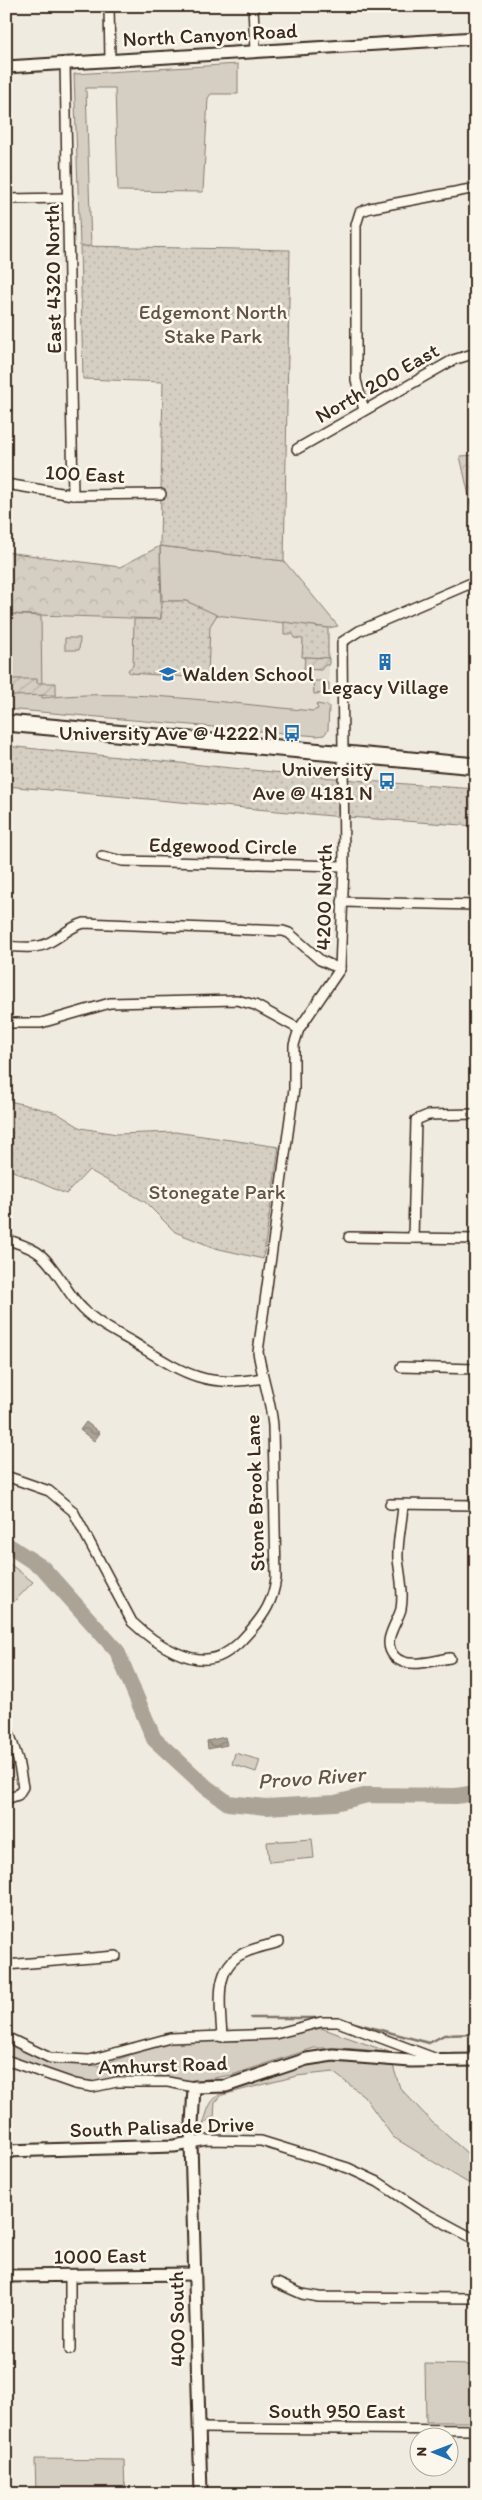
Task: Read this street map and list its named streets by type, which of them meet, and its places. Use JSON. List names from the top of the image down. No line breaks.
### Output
{"streets":{"street":["North Canyon Road","East 4320 North","North 200 East","100 East","Edgewood Circle","4200 North","Stone Brook Lane","Amhurst Road","South Palisade Drive","1000 East","400 South","South 950 East"]},"crossings":[["North Canyon Road","East 4320 North"],["East 4320 North","100 East"],["Edgewood Circle","4200 North"],["4200 North","Stone Brook Lane"],["Amhurst Road","400 South"],["South Palisade Drive","400 South"],["1000 East","400 South"],["400 South","South 950 East"]],"water":["Provo River"],"parks":["Edgemont North Stake Park","Stonegate Park"],"places":{"building":["Legacy Village"],"school or university":["Walden School"],"bus stop":["University Ave @ 4222 N","University Ave @ 4181 N"]},"north":"left"}
